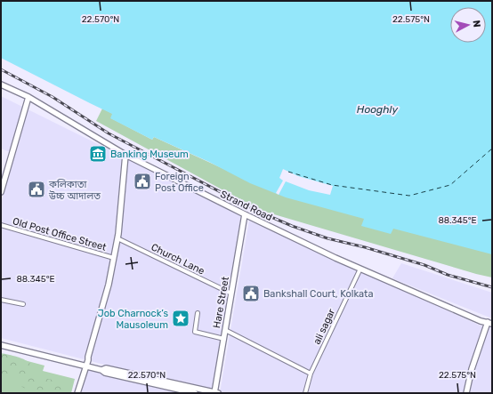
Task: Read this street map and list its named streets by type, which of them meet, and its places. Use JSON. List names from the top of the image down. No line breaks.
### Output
{"streets":{"main road":["Strand Road","Hare Street"],"street":["Old Post Office Street","Church Lane","ali sagar"]},"crossings":[["Strand Road","Hare Street"],["Strand Road","ali sagar"],["Church Lane","Hare Street"]],"water":["Hooghly"],"places":{"museum":["Banking Museum"],"public building":["Foreign Post Office","কলিকাতা উচ্চ আদালত","Bankshall Court, Kolkata"],"place":["Job Charnock’s Mausoleum"]},"north":"right","coordinates":["22.570°N","22.575°N","88.345°E"]}
